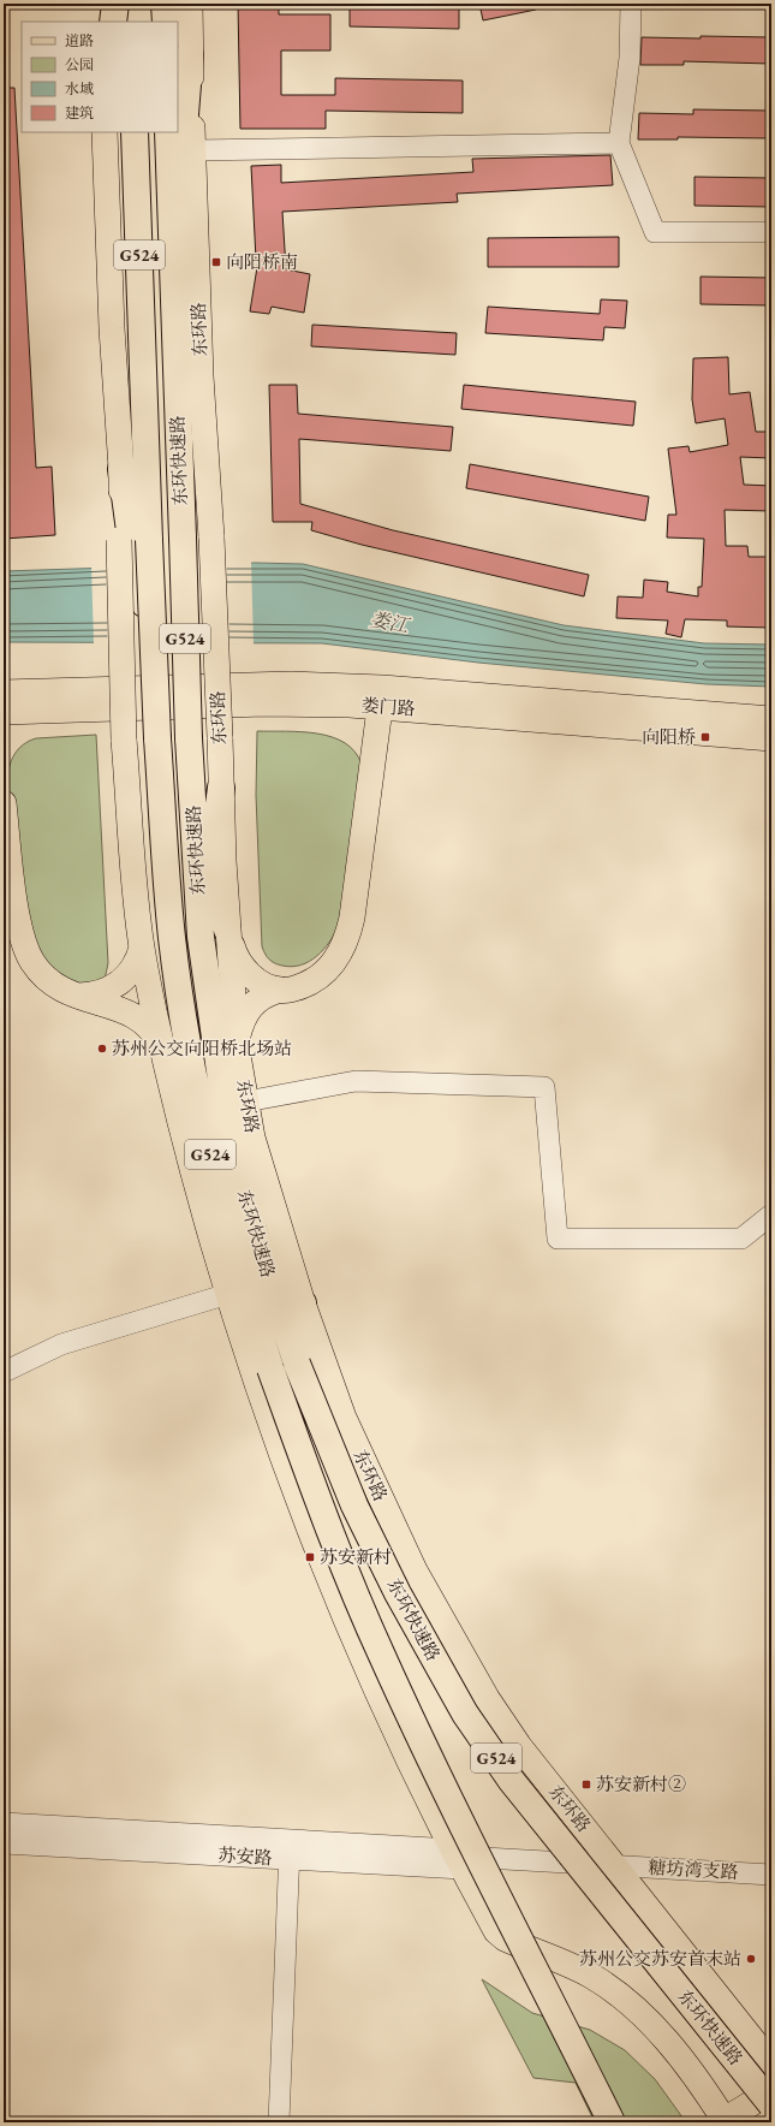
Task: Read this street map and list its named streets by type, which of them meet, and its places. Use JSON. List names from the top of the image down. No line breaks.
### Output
{"streets":{"highway":["G524","东环快速路"],"main road":["东环路","娄门路"],"street":["苏安路","糖坊湾支路"]},"crossings":[["东环路","东环快速路"],["东环路","苏安路"],["东环路","糖坊湾支路"],["苏安路","糖坊湾支路"]],"water":["娄江"],"places":{"transit":["向阳桥南","向阳桥","苏安新村","苏安新村②"],"other":["苏州公交向阳桥北场站","苏州公交苏安首末站"]},"legend":["道路","公园","水域","建筑"]}
